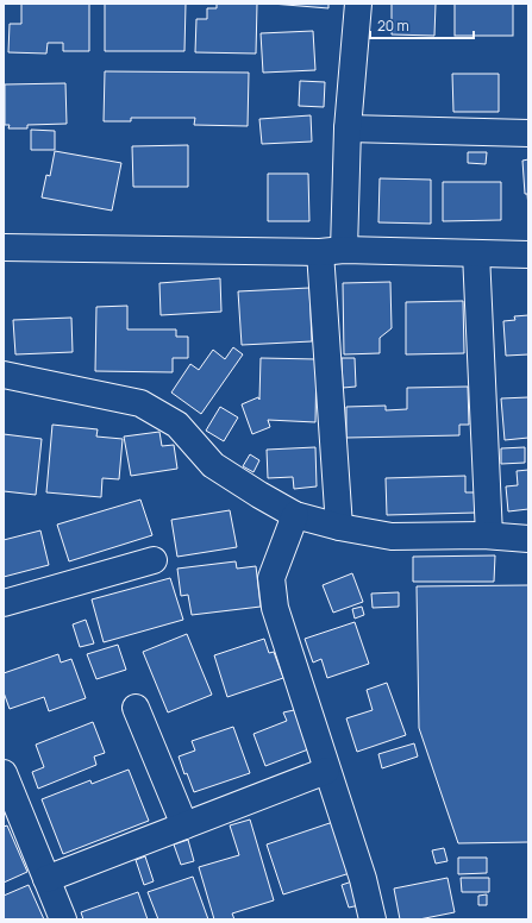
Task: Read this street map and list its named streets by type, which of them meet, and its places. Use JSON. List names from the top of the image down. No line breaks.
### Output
{"scale_bar":"20 m"}
